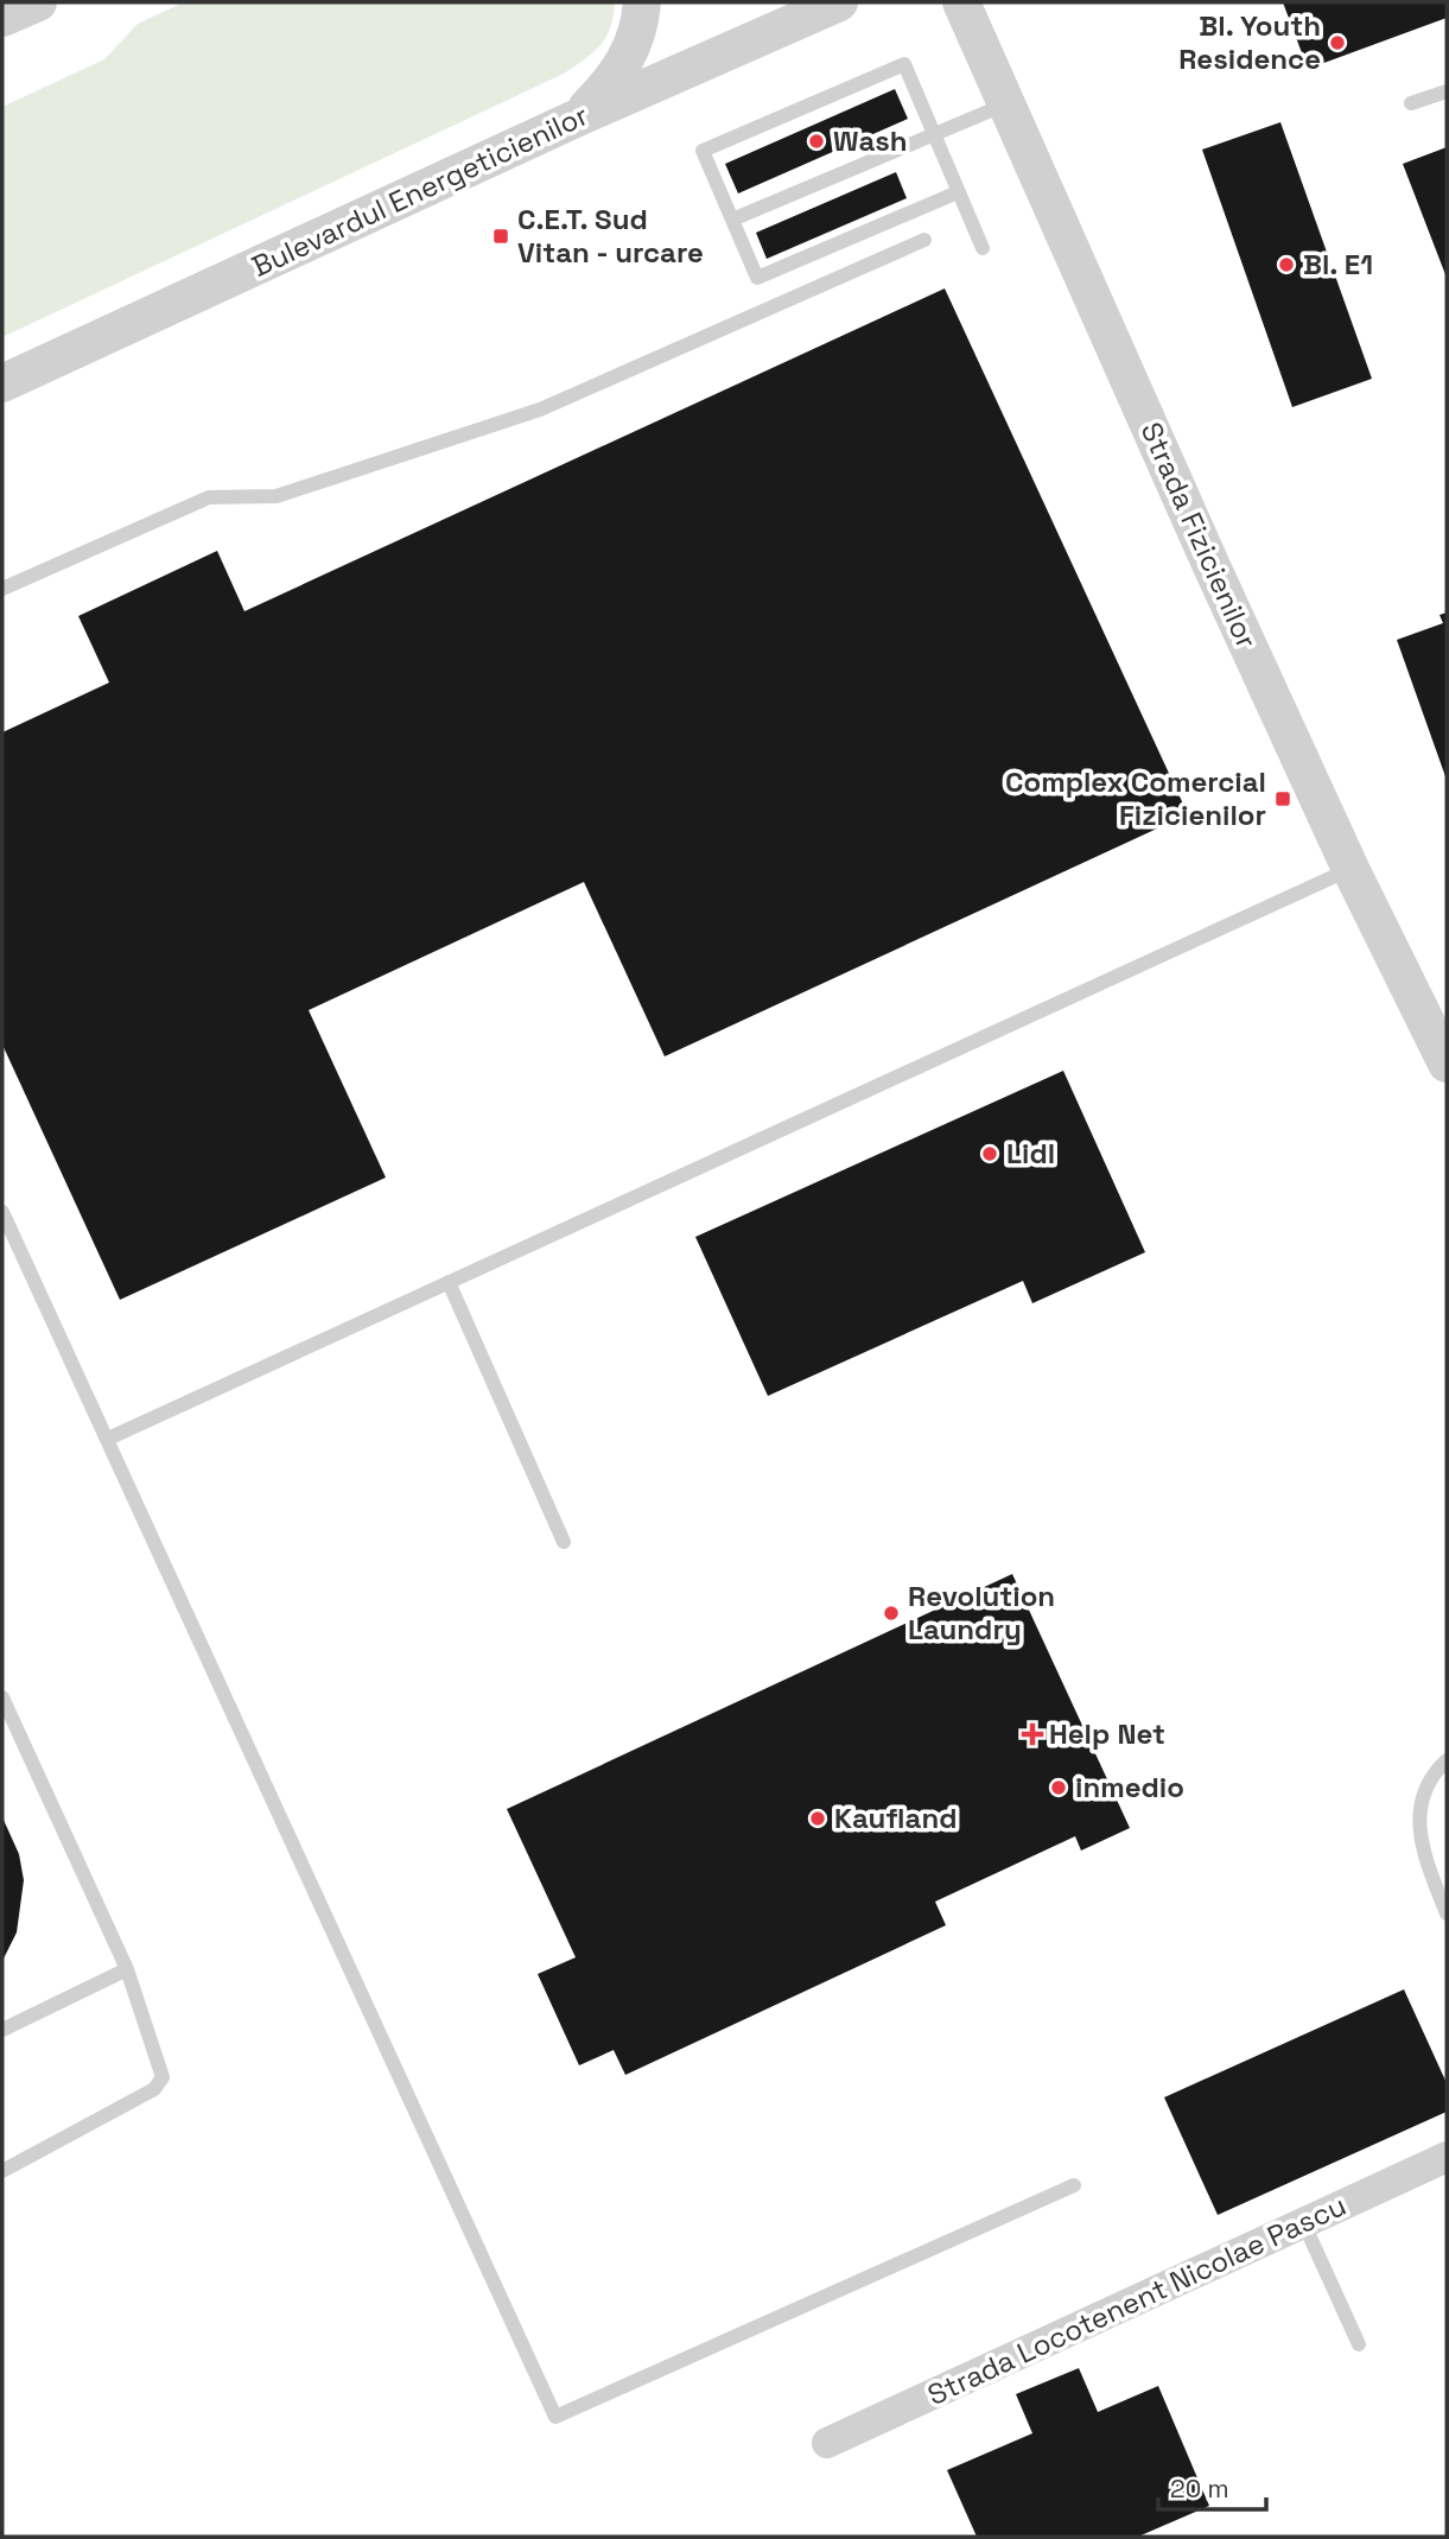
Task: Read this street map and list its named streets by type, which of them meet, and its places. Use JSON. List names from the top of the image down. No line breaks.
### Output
{"streets":{"street":["Bulevardul Energeticienilor","Strada Fizicienilor","Strada Locotenent Nicolae Pascu"]},"places":{"other":["Bl. Youth Residence","Wash","Bl. E1","Lidl","Revolution Laundry","inmedio","Kaufland"],"transit":["C.E.T. Sud Vitan - urcare","Complex Comercial Fizicienilor"],"health":["Help Net"]},"scale_bar":"20 m"}
